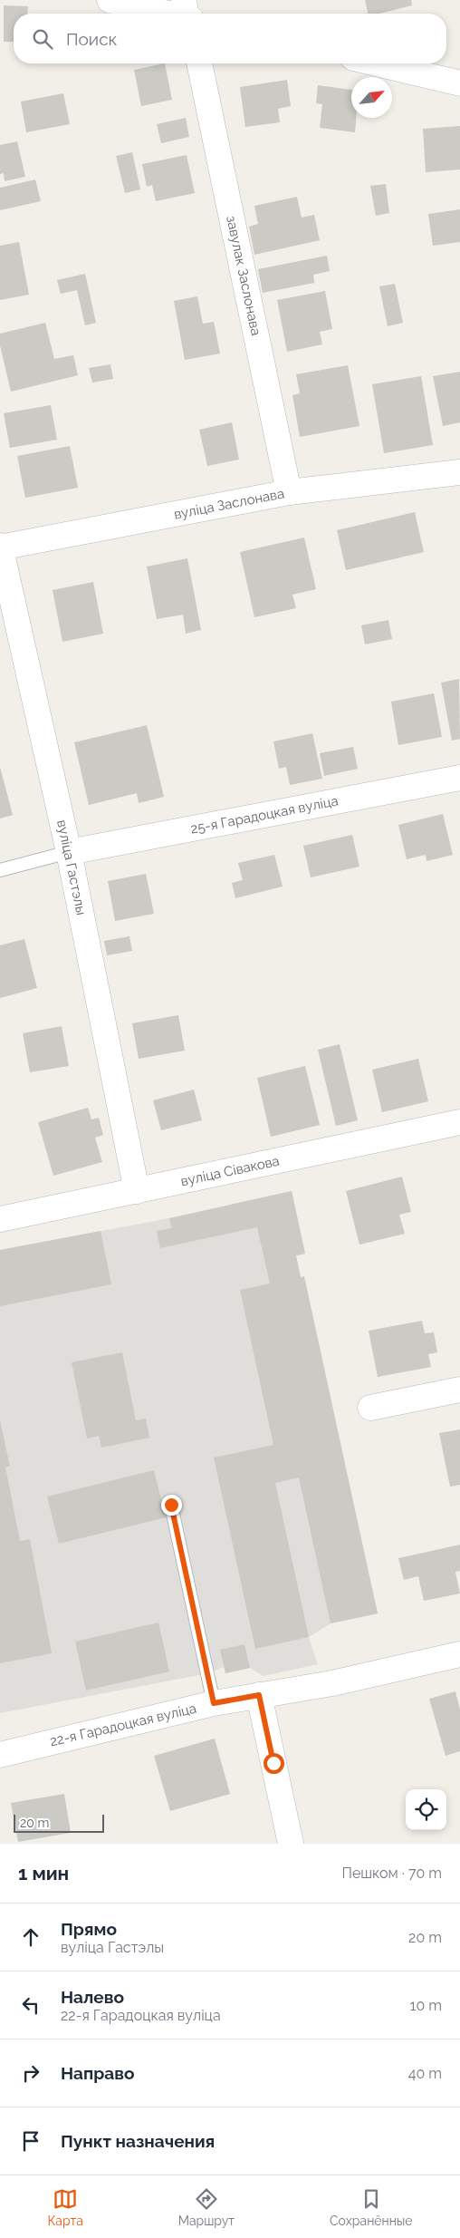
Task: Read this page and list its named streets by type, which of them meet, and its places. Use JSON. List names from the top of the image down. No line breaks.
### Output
{"streets":{"street":["завулак Заслонава","вуліца Заслонава","25-я Гарадоцкая вуліца","вуліца Гастэлы","вуліца Сівакова","22-я Гарадоцкая вуліца"]},"crossings":[["завулак Заслонава","вуліца Заслонава"],["вуліца Заслонава","вуліца Гастэлы"],["25-я Гарадоцкая вуліца","вуліца Гастэлы"],["вуліца Гастэлы","вуліца Сівакова"]],"scale_bar":"20 m","north":"top right","page":{"search":"Поиск","scale":"20 m","heading":["1 мин","Пешком · 70 m"],"list":[["Прямо","вуліца Гастэлы","20 m"],["Налево","22-я Гарадоцкая вуліца","10 m"],["Направо","40 m"],"Пункт назначения"],"nav":["Карта","Маршрут","Сохранённые"]}}
